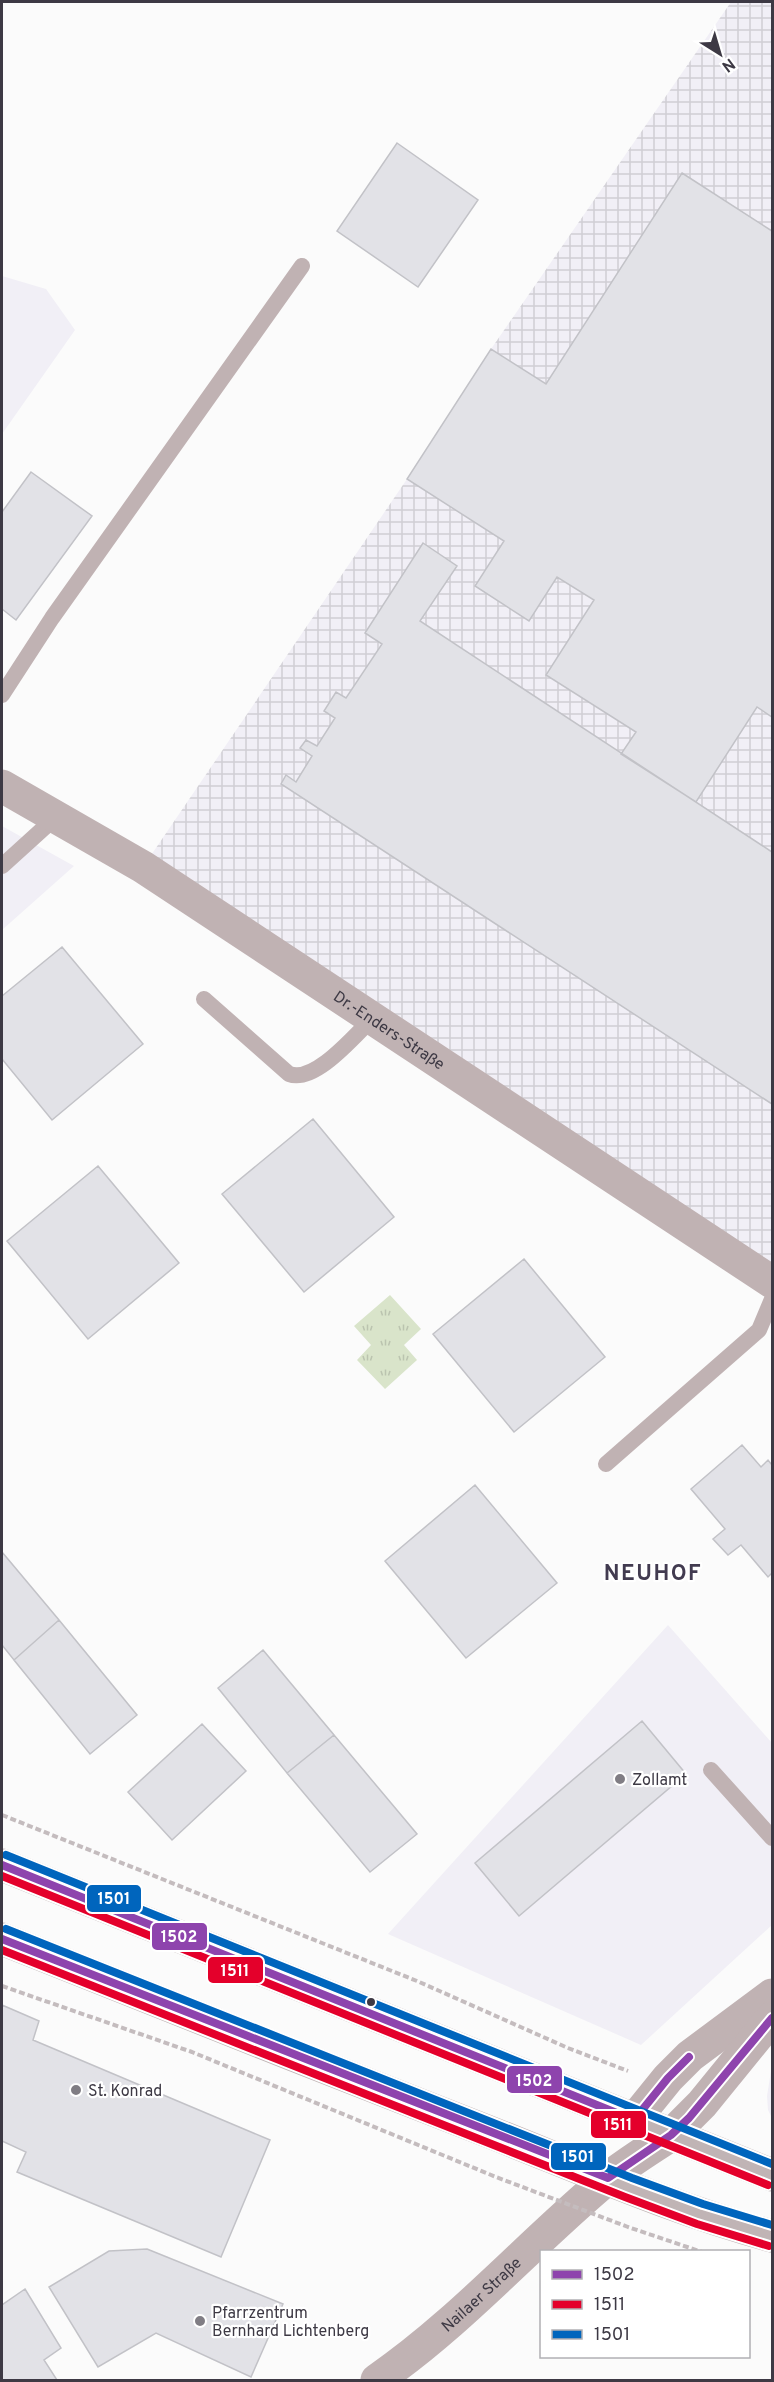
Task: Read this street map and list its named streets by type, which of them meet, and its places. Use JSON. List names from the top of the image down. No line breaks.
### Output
{"streets":{"street":["Dr.-Enders-Straße","Nailaer Straße"]},"districts":["NEUHOF"],"places":["Zollamt","St. Konrad","Pfarrzentrum Bernhard Lichtenberg"],"lines":["transit line 1501","transit line 1502","transit line 1511"],"legend":["1502","1511","1501"],"north":"bottom right"}
